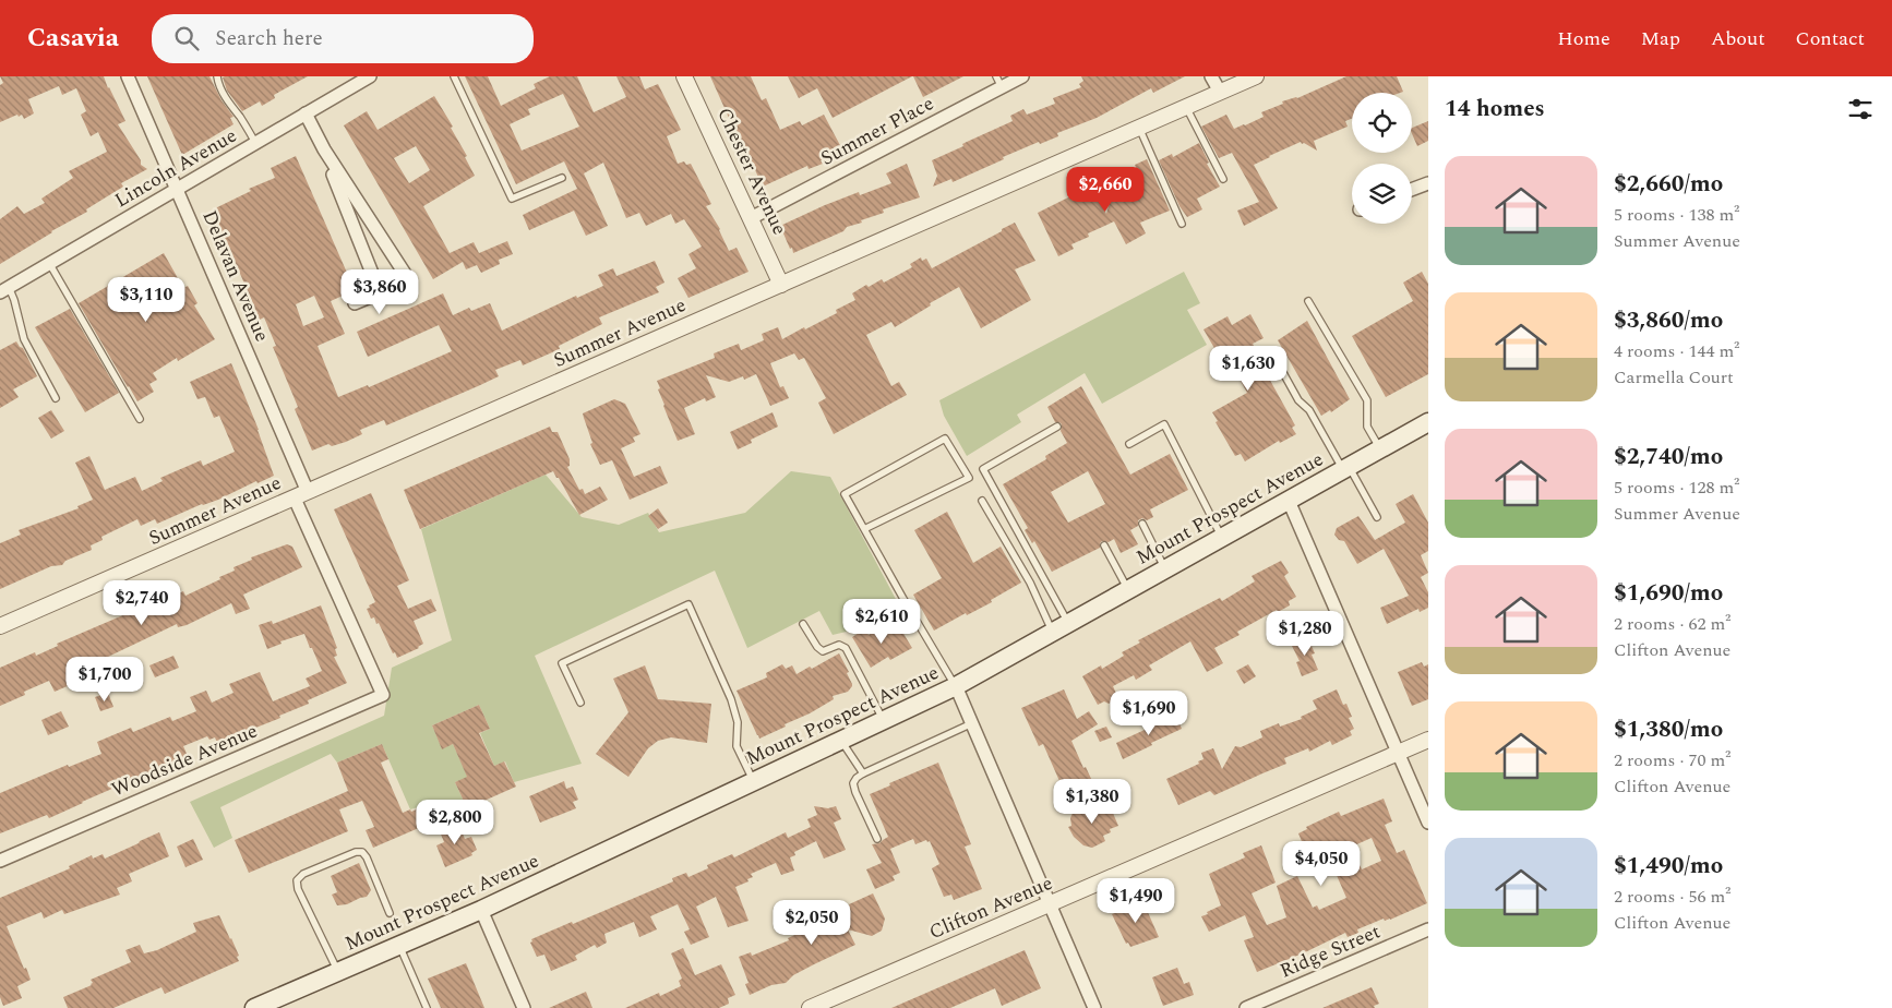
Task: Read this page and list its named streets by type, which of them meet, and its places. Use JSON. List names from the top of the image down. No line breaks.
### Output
{"streets":{"main road":["Mount Prospect Avenue"],"street":["Summer Place","Lincoln Avenue","Chester Avenue","Delavan Avenue","Summer Avenue","Woodside Avenue","Clifton Avenue","Ridge Street"]},"crossings":[["Summer Place","Chester Avenue"],["Lincoln Avenue","Delavan Avenue"],["Chester Avenue","Summer Avenue"],["Delavan Avenue","Summer Avenue"],["Delavan Avenue","Woodside Avenue"]],"page":{"header":"Casavia","search":"Search here","nav":["Home","Map","About","Contact"],"heading":"14 homes","list":[{"name":"$2,660/mo","note":"5 rooms · 138 m² · Summer Avenue"},{"name":"$3,860/mo","note":"4 rooms · 144 m² · Carmella Court"},{"name":"$2,740/mo","note":"5 rooms · 128 m² · Summer Avenue"},{"name":"$1,690/mo","note":"2 rooms · 62 m² · Clifton Avenue"},{"name":"$1,380/mo","note":"2 rooms · 70 m² · Clifton Avenue"},{"name":"$1,490/mo","note":"2 rooms · 56 m² · Clifton Avenue"}],"price":["$2,660","$3,860","$3,110","$1,630","$2,740","$2,610","$1,280","$1,700","$1,690","$1,380","$2,800","$4,050","$1,490","$2,050"]}}
